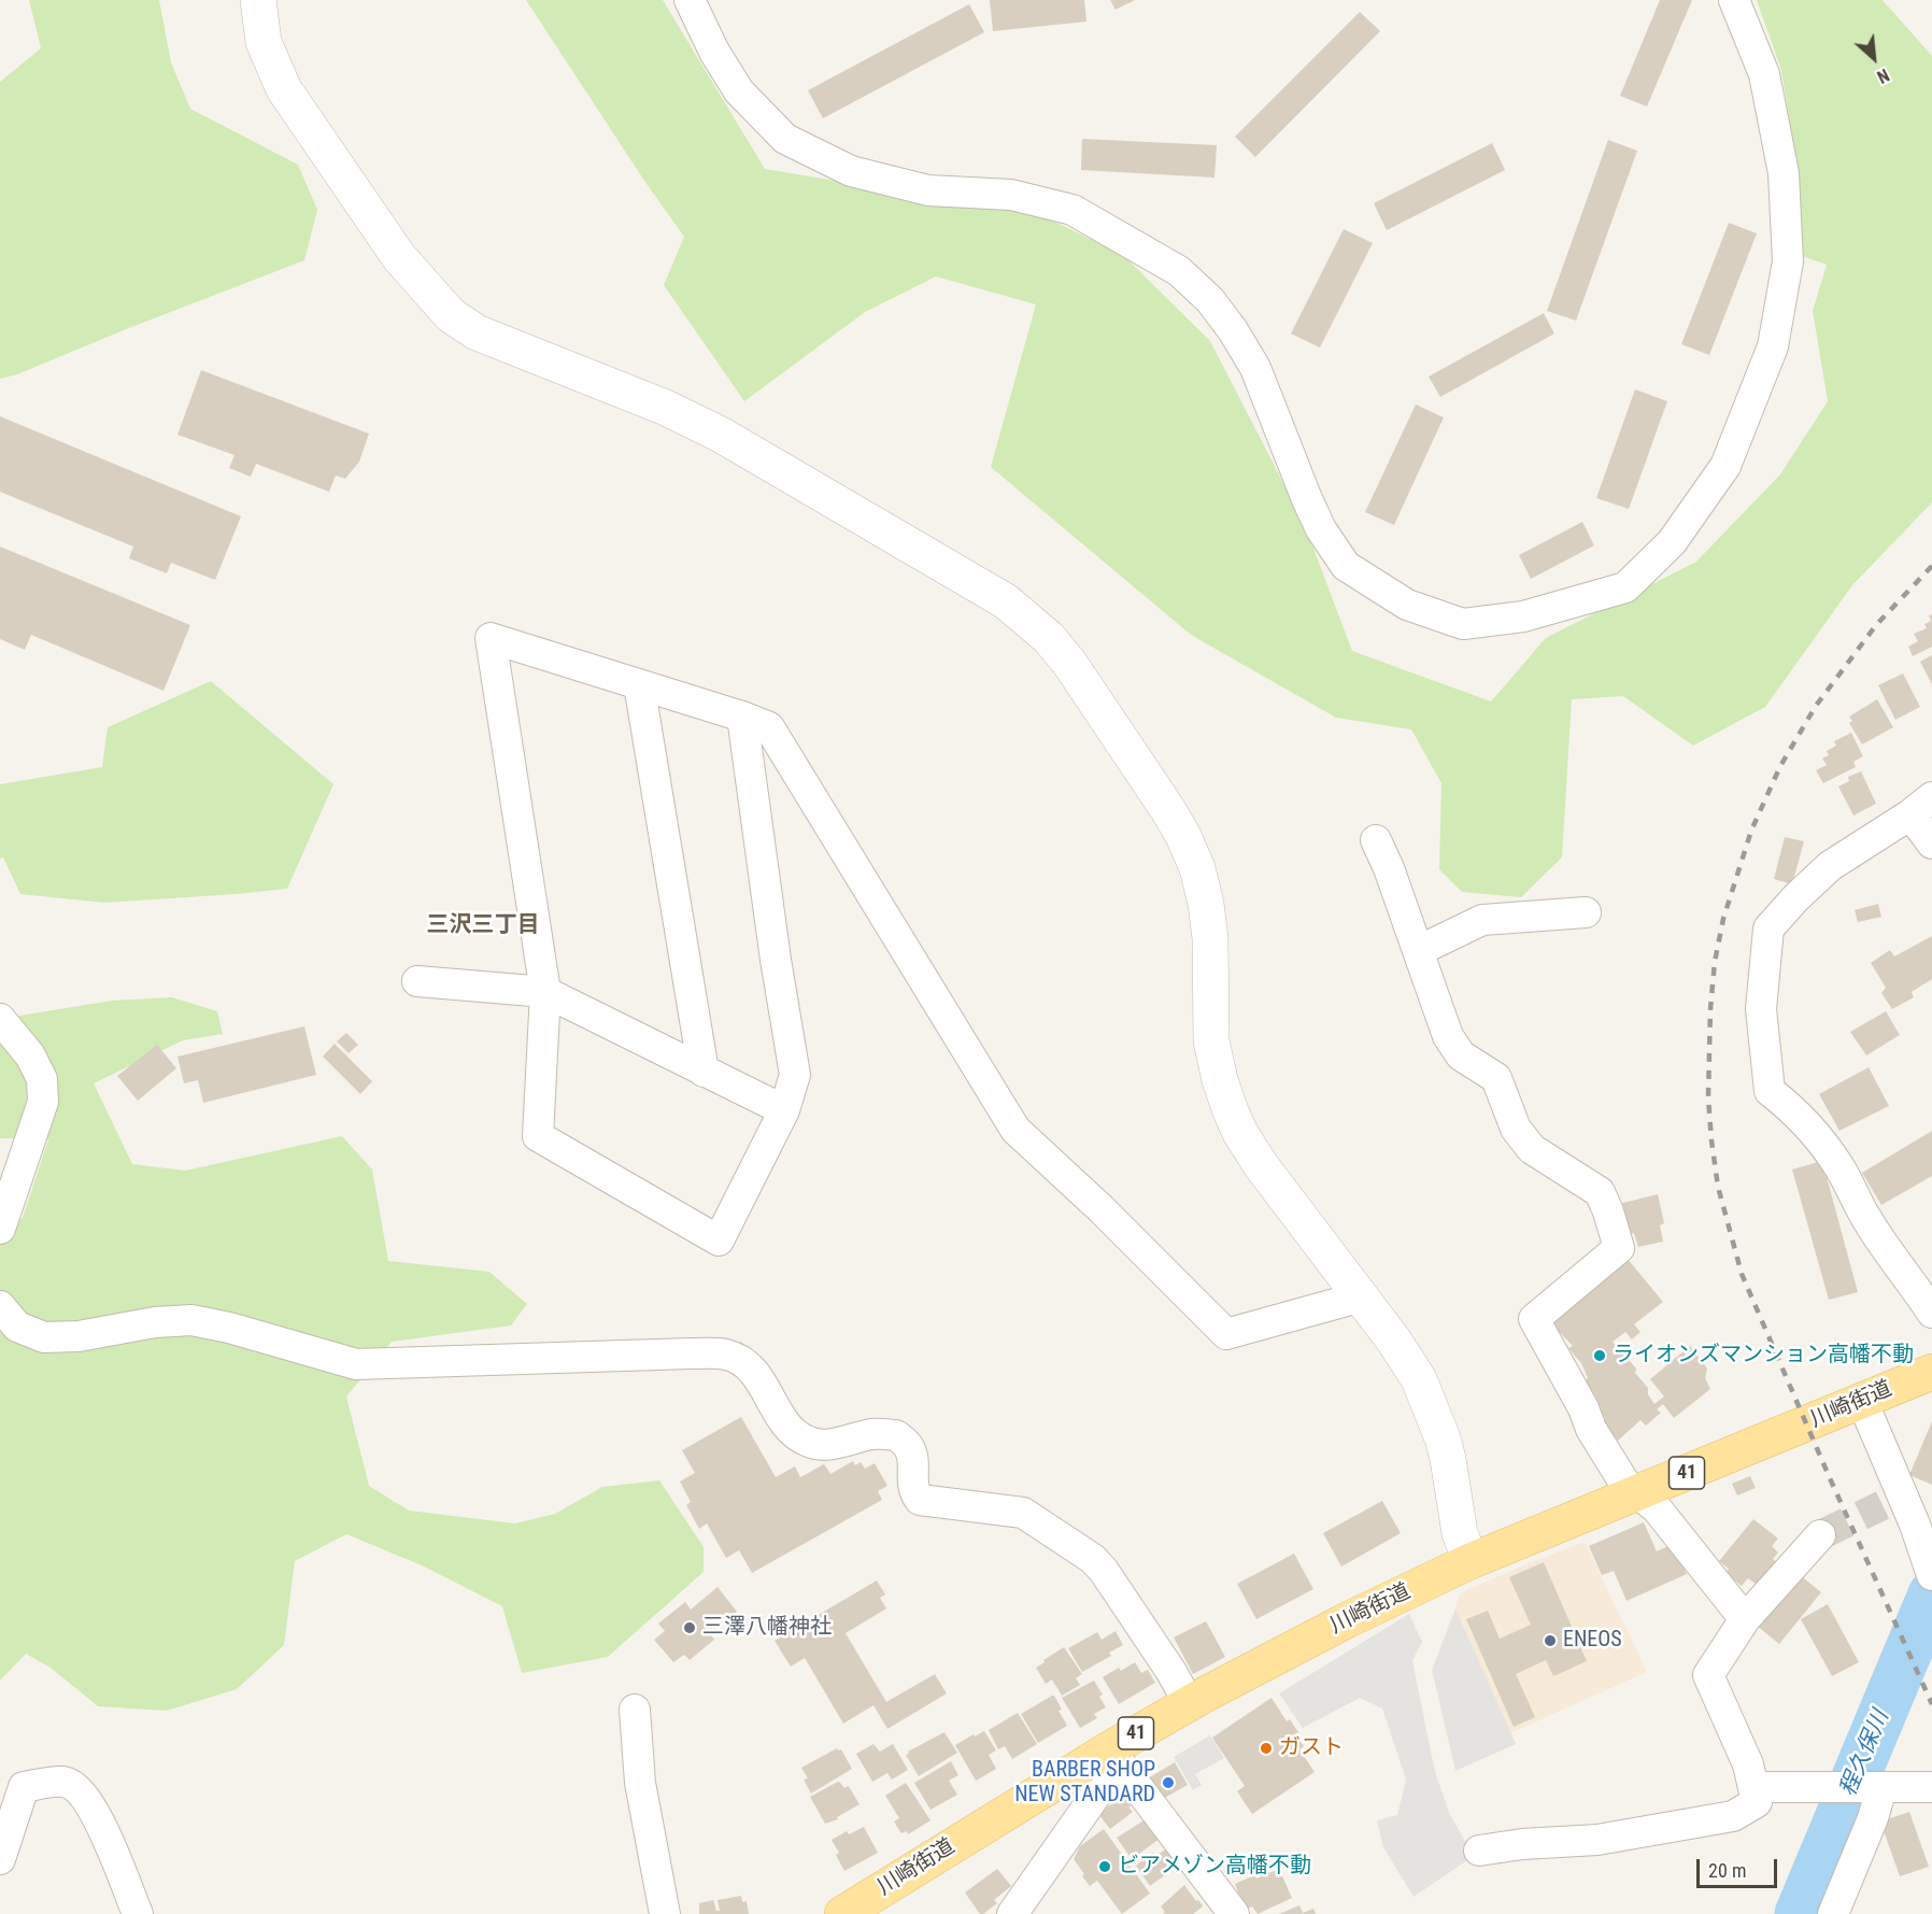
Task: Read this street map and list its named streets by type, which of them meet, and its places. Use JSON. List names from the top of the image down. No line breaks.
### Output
{"streets":{"main road":["川崎街道","41"]},"districts":["三沢三丁目"],"water":["程久保川"],"places":["ライオンズマンション高幡不動","三澤八幡神社","ENEOS","ガスト","BARBER SHOP NEW STANDARD","ビアメゾン高幡不動"],"scale_bar":"20 m","north":"bottom right"}
